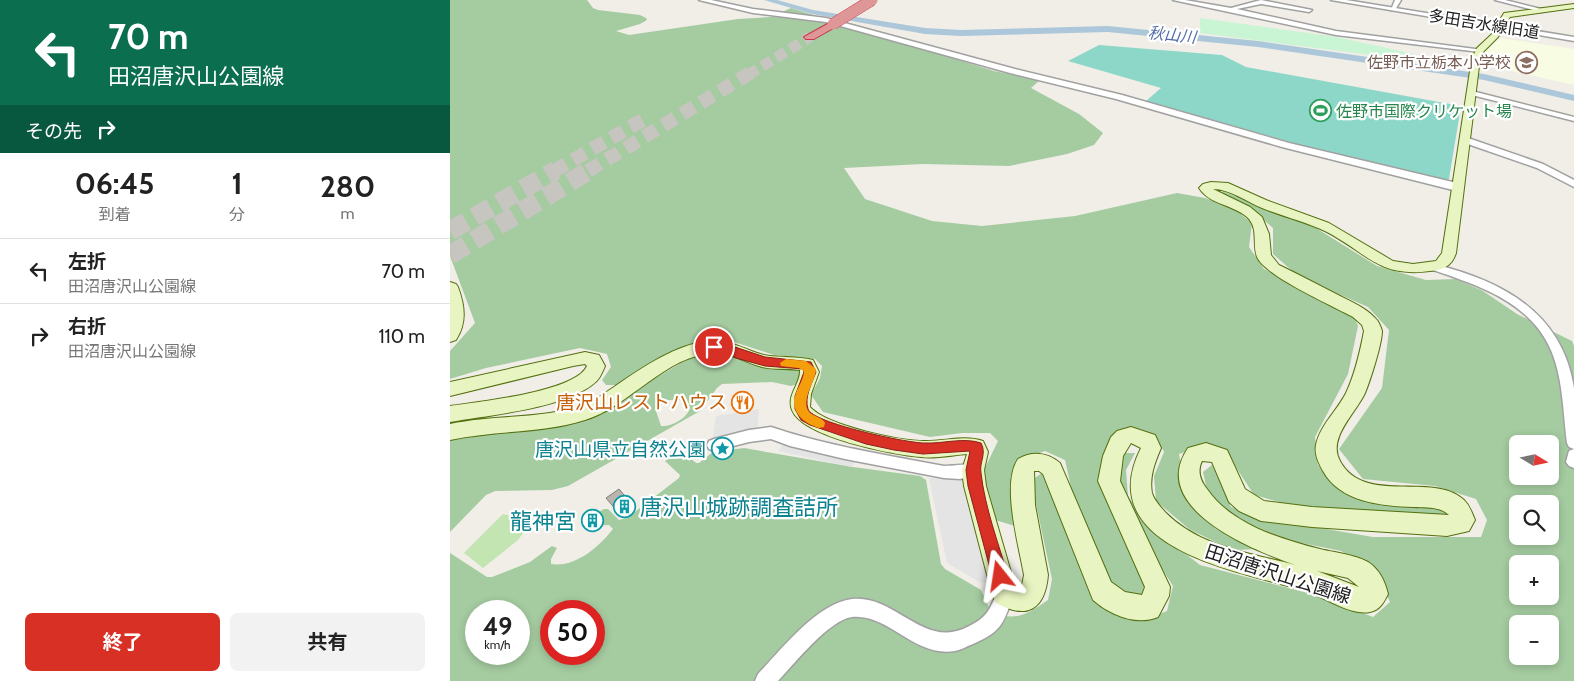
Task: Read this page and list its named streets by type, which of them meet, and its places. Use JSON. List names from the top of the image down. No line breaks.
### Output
{"streets":{"main road":["田沼唐沢山公園線"],"street":["多田吉水線旧道"]},"water":["秋山川"],"places":{"school or university":["佐野市立栃本小学校"],"sports":["佐野市国際クリケット場"],"restaurant":["唐沢山レストハウス"],"place":["唐沢山県立自然公園"],"building":["唐沢山城跡調査詰所","龍神宮"]},"north":"right","page":{"turn":["70 m","田沼唐沢山公園線"],"then":"その先","eta":["06:45","到着","1","分","280","m"],"list":[{"name":"左折","note":"田沼唐沢山公園線","value":"70 m"},{"name":"右折","note":"田沼唐沢山公園線","value":"110 m"}],"map_buttons":["+","−"],"speed":"49 km/h","limit":"50","buttons":["終了","共有"]}}
